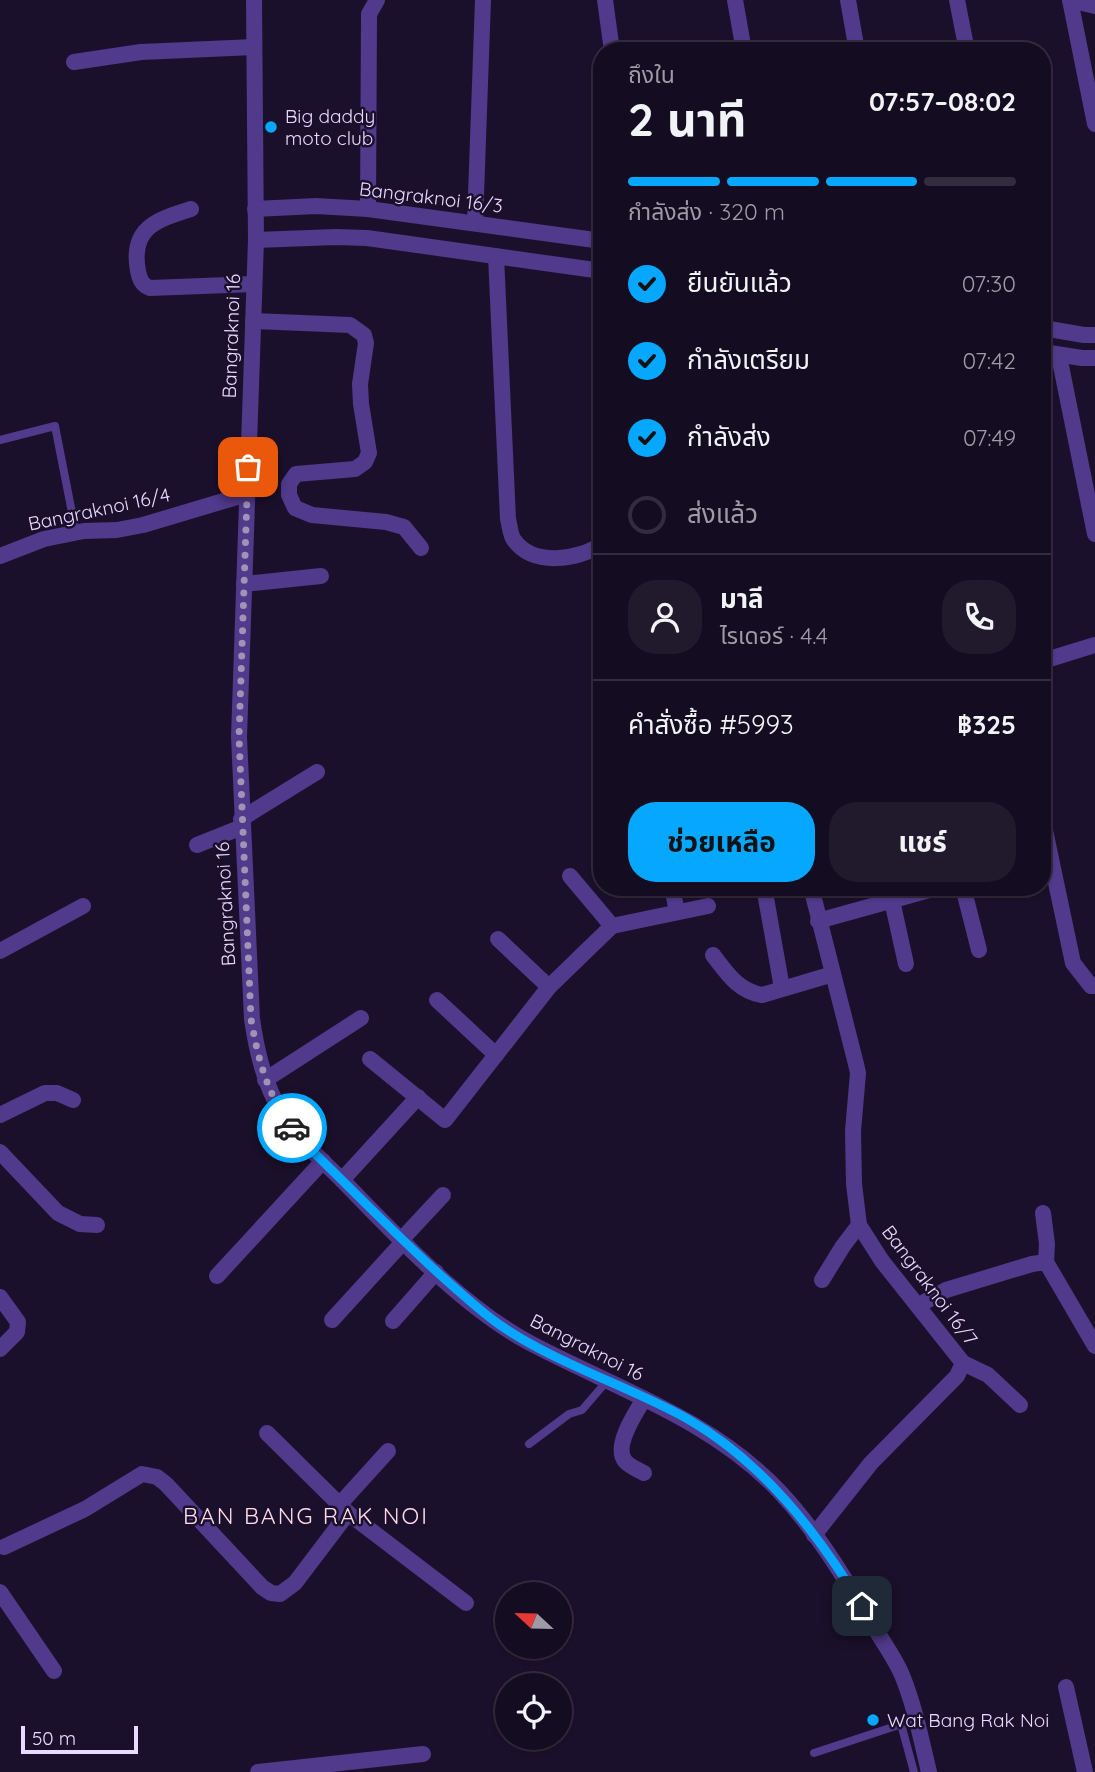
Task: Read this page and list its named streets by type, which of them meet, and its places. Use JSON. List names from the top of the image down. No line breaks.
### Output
{"streets":{"street":["Bangraknoi 16/3","Bangraknoi 16","Bangraknoi 16/4","Bangraknoi 16/7"]},"crossings":[["Bangraknoi 16/3","Bangraknoi 16"],["Bangraknoi 16","Bangraknoi 16/4"],["Bangraknoi 16","Bangraknoi 16/7"]],"districts":["BAN BANG RAK NOI"],"places":["Big daddy moto club","Wat Bang Rak Noi"],"scale_bar":"50 m","north":"left","page":{"heading":["2 นาที","ถึงใน","07:57–08:02"],"panel":["มาลี","ไรเดอร์ · 4.4","คำสั่งซื้อ #5993","฿325"],"bar":"กำลังส่ง · 320 m","list":[["ยืนยันแล้ว","07:30"],["กำลังเตรียม","07:42"],["กำลังส่ง","07:49"],"ส่งแล้ว"],"buttons":["ช่วยเหลือ","แชร์"],"scale":"50 m"}}
